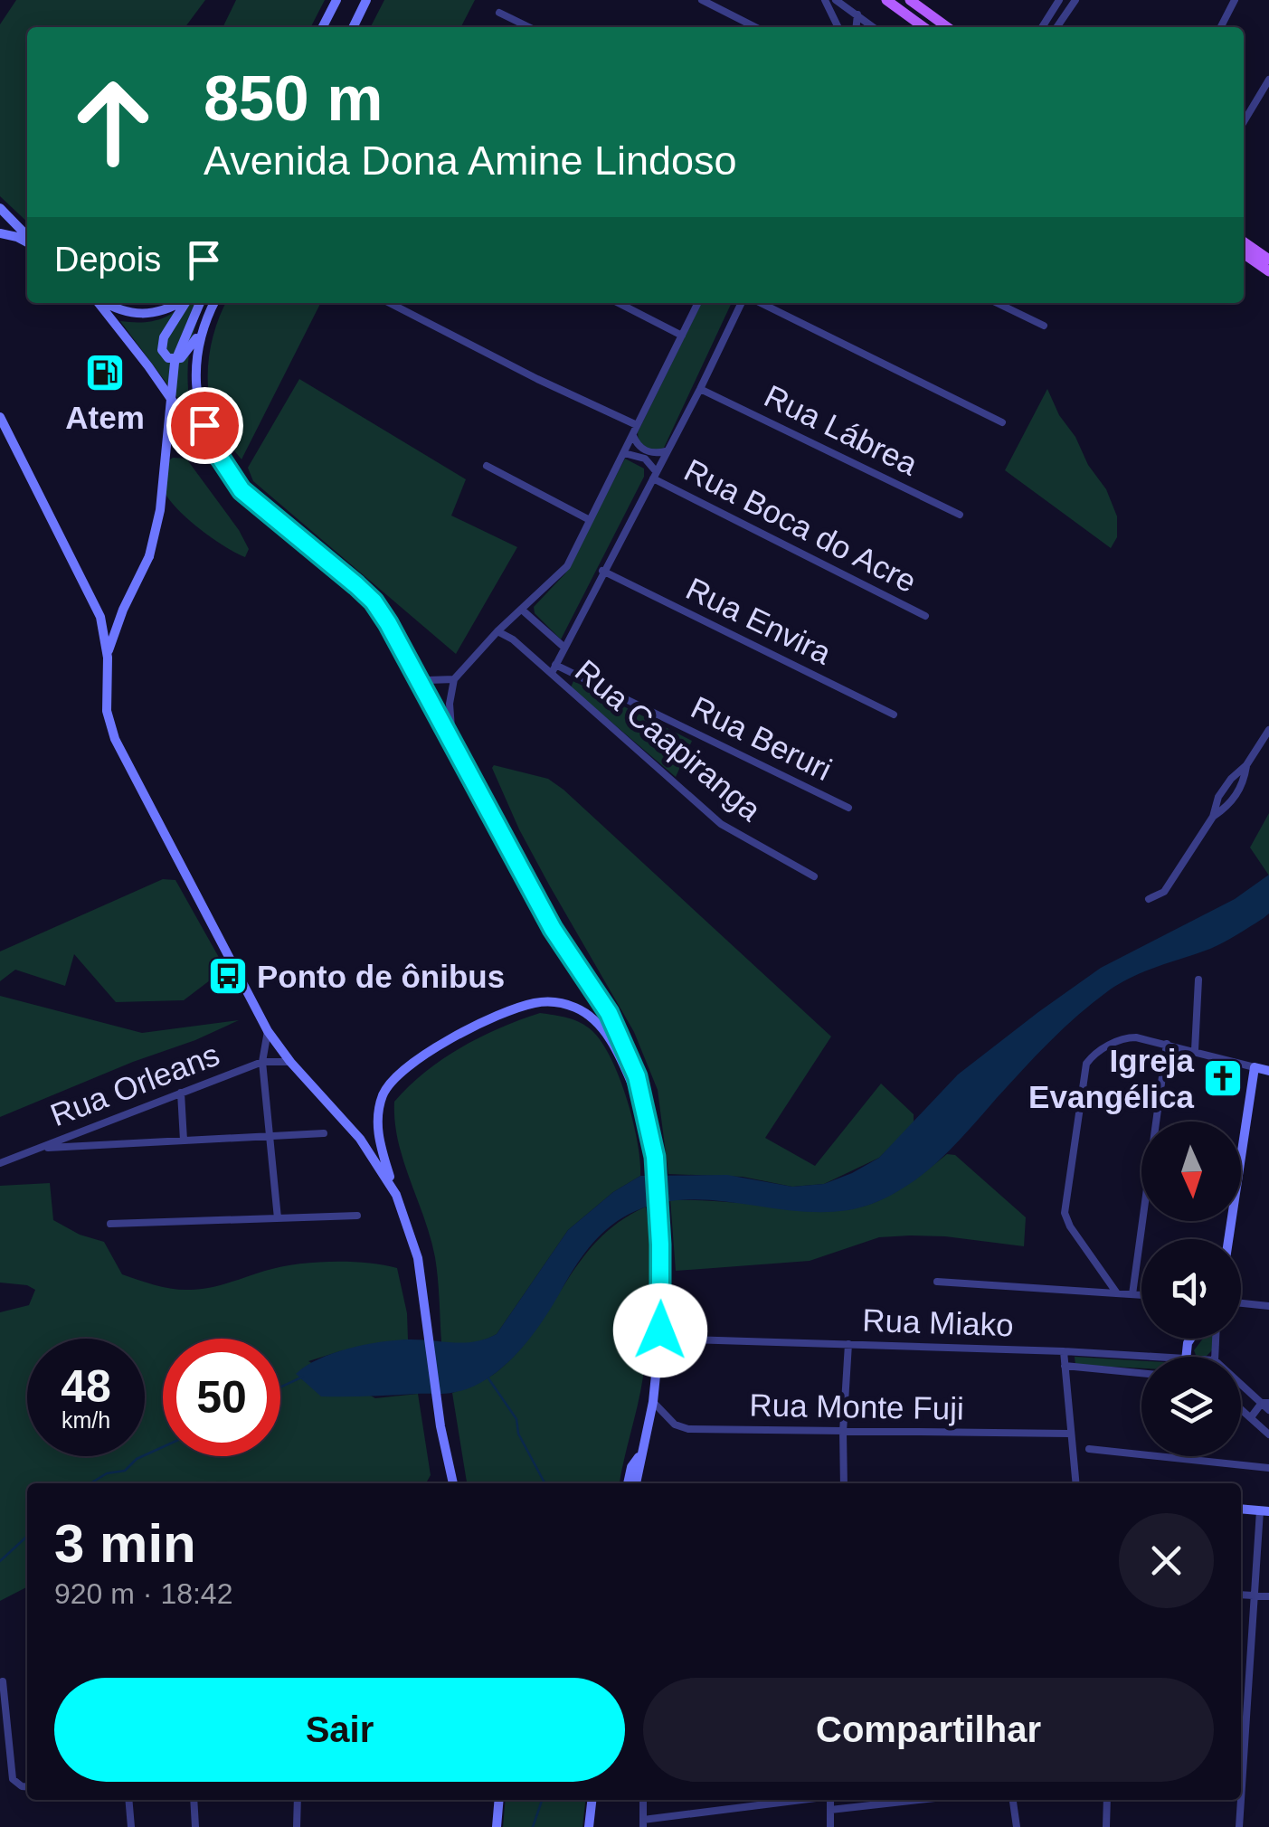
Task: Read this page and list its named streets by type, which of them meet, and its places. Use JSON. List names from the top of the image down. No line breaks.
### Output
{"streets":{"street":["Rua Lábrea","Rua Boca do Acre","Rua Envira","Rua Beruri","Rua Caapiranga","Rua Orleans","Rua Miako","Rua Monte Fuji"]},"crossings":[["Rua Beruri","Rua Caapiranga"]],"places":{"fuel station":["Atem"],"bus stop":["Ponto de ônibus"],"church":["Igreja Evangélica"]},"north":"bottom","page":{"turn":["850 m","Avenida Dona Amine Lindoso"],"then":"Depois","speed":"48 km/h","limit":"50","heading":["3 min","920 m · 18:42"],"buttons":["Sair","Compartilhar"]}}
